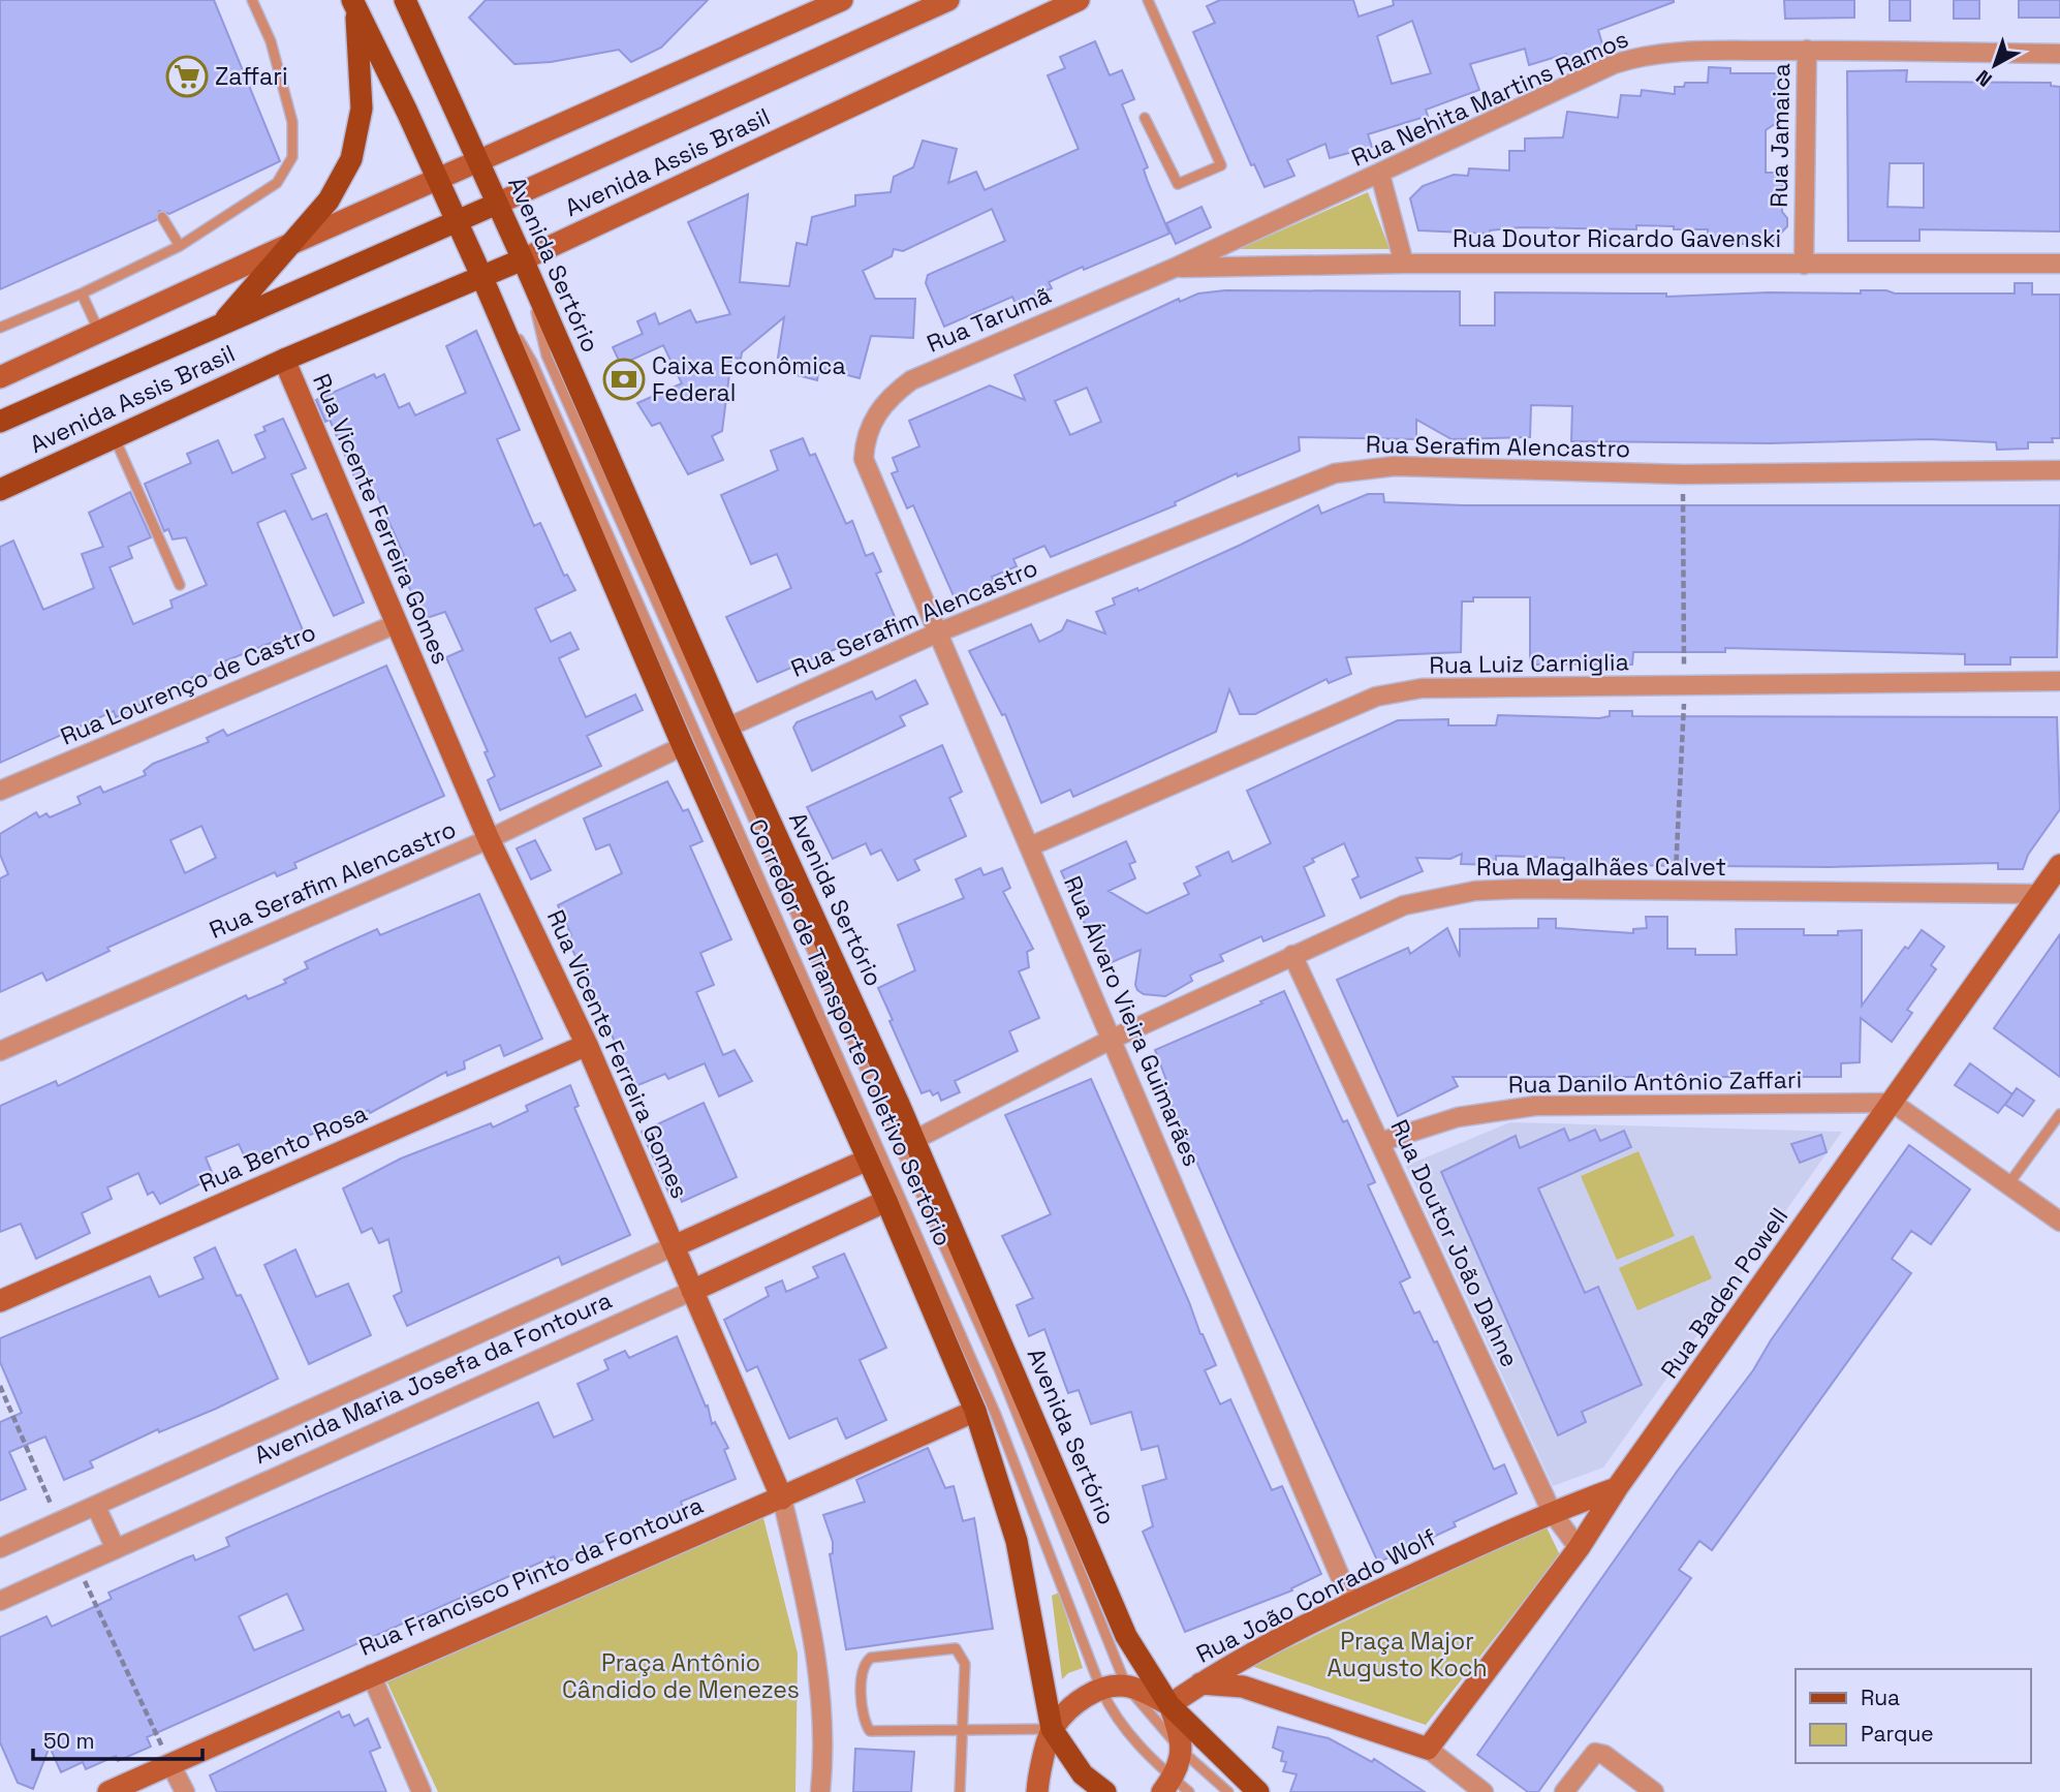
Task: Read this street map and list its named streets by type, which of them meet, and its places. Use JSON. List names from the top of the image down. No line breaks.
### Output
{"streets":{"main road":["Avenida Assis Brasil","Avenida Sertório"],"street":["Rua Nehita Martins Ramos","Rua Jamaica","Rua Doutor Ricardo Gavenski","Rua Tarumã","Rua Serafim Alencastro","Rua Vicente Ferreira Gomes","Rua Luiz Carniglia","Rua Lourenço de Castro","Rua Magalhães Calvet","Rua Álvaro Vieira Guimarães","Rua Danilo Antônio Zaffari","Rua Bento Rosa","Rua Doutor João Dahne","Rua Baden Powell","Avenida Maria Josefa da Fontoura","Rua Francisco Pinto da Fontoura","Rua João Conrado Wolf"],"lane":["Corredor de Transporte Coletivo Sertório"]},"crossings":[["Rua Nehita Martins Ramos","Rua Jamaica"],["Rua Nehita Martins Ramos","Rua Doutor Ricardo Gavenski"],["Rua Nehita Martins Ramos","Rua Tarumã"],["Rua Jamaica","Rua Doutor Ricardo Gavenski"],["Avenida Assis Brasil","Avenida Sertório"],["Avenida Assis Brasil","Rua Vicente Ferreira Gomes"],["Avenida Assis Brasil","Corredor de Transporte Coletivo Sertório"],["Rua Doutor Ricardo Gavenski","Rua Tarumã"],["Avenida Sertório","Rua Serafim Alencastro"],["Avenida Sertório","Rua Magalhães Calvet"],["Avenida Sertório","Corredor de Transporte Coletivo Sertório"],["Avenida Sertório","Rua João Conrado Wolf"],["Rua Tarumã","Rua Álvaro Vieira Guimarães"],["Rua Serafim Alencastro","Rua Vicente Ferreira Gomes"],["Rua Serafim Alencastro","Rua Álvaro Vieira Guimarães"],["Rua Vicente Ferreira Gomes","Rua Lourenço de Castro"],["Rua Vicente Ferreira Gomes","Rua Bento Rosa"],["Rua Vicente Ferreira Gomes","Avenida Maria Josefa da Fontoura"],["Rua Vicente Ferreira Gomes","Rua Francisco Pinto da Fontoura"],["Rua Luiz Carniglia","Rua Álvaro Vieira Guimarães"],["Rua Magalhães Calvet","Rua Álvaro Vieira Guimarães"],["Rua Magalhães Calvet","Rua Doutor João Dahne"],["Rua Magalhães Calvet","Rua Baden Powell"],["Rua Álvaro Vieira Guimarães","Rua João Conrado Wolf"],["Rua Danilo Antônio Zaffari","Rua Doutor João Dahne"],["Rua Danilo Antônio Zaffari","Rua Baden Powell"],["Rua Doutor João Dahne","Rua Baden Powell"],["Rua Doutor João Dahne","Rua João Conrado Wolf"],["Rua Baden Powell","Rua João Conrado Wolf"]],"parks":["Praça Major Augusto Koch","Praça Antônio Cândido de Menezes"],"places":{"supermarket":["Zaffari"],"bank":["Caixa Econômica Federal"]},"legend":["Rua","Parque"],"scale_bar":"50 m","north":"bottom left"}
